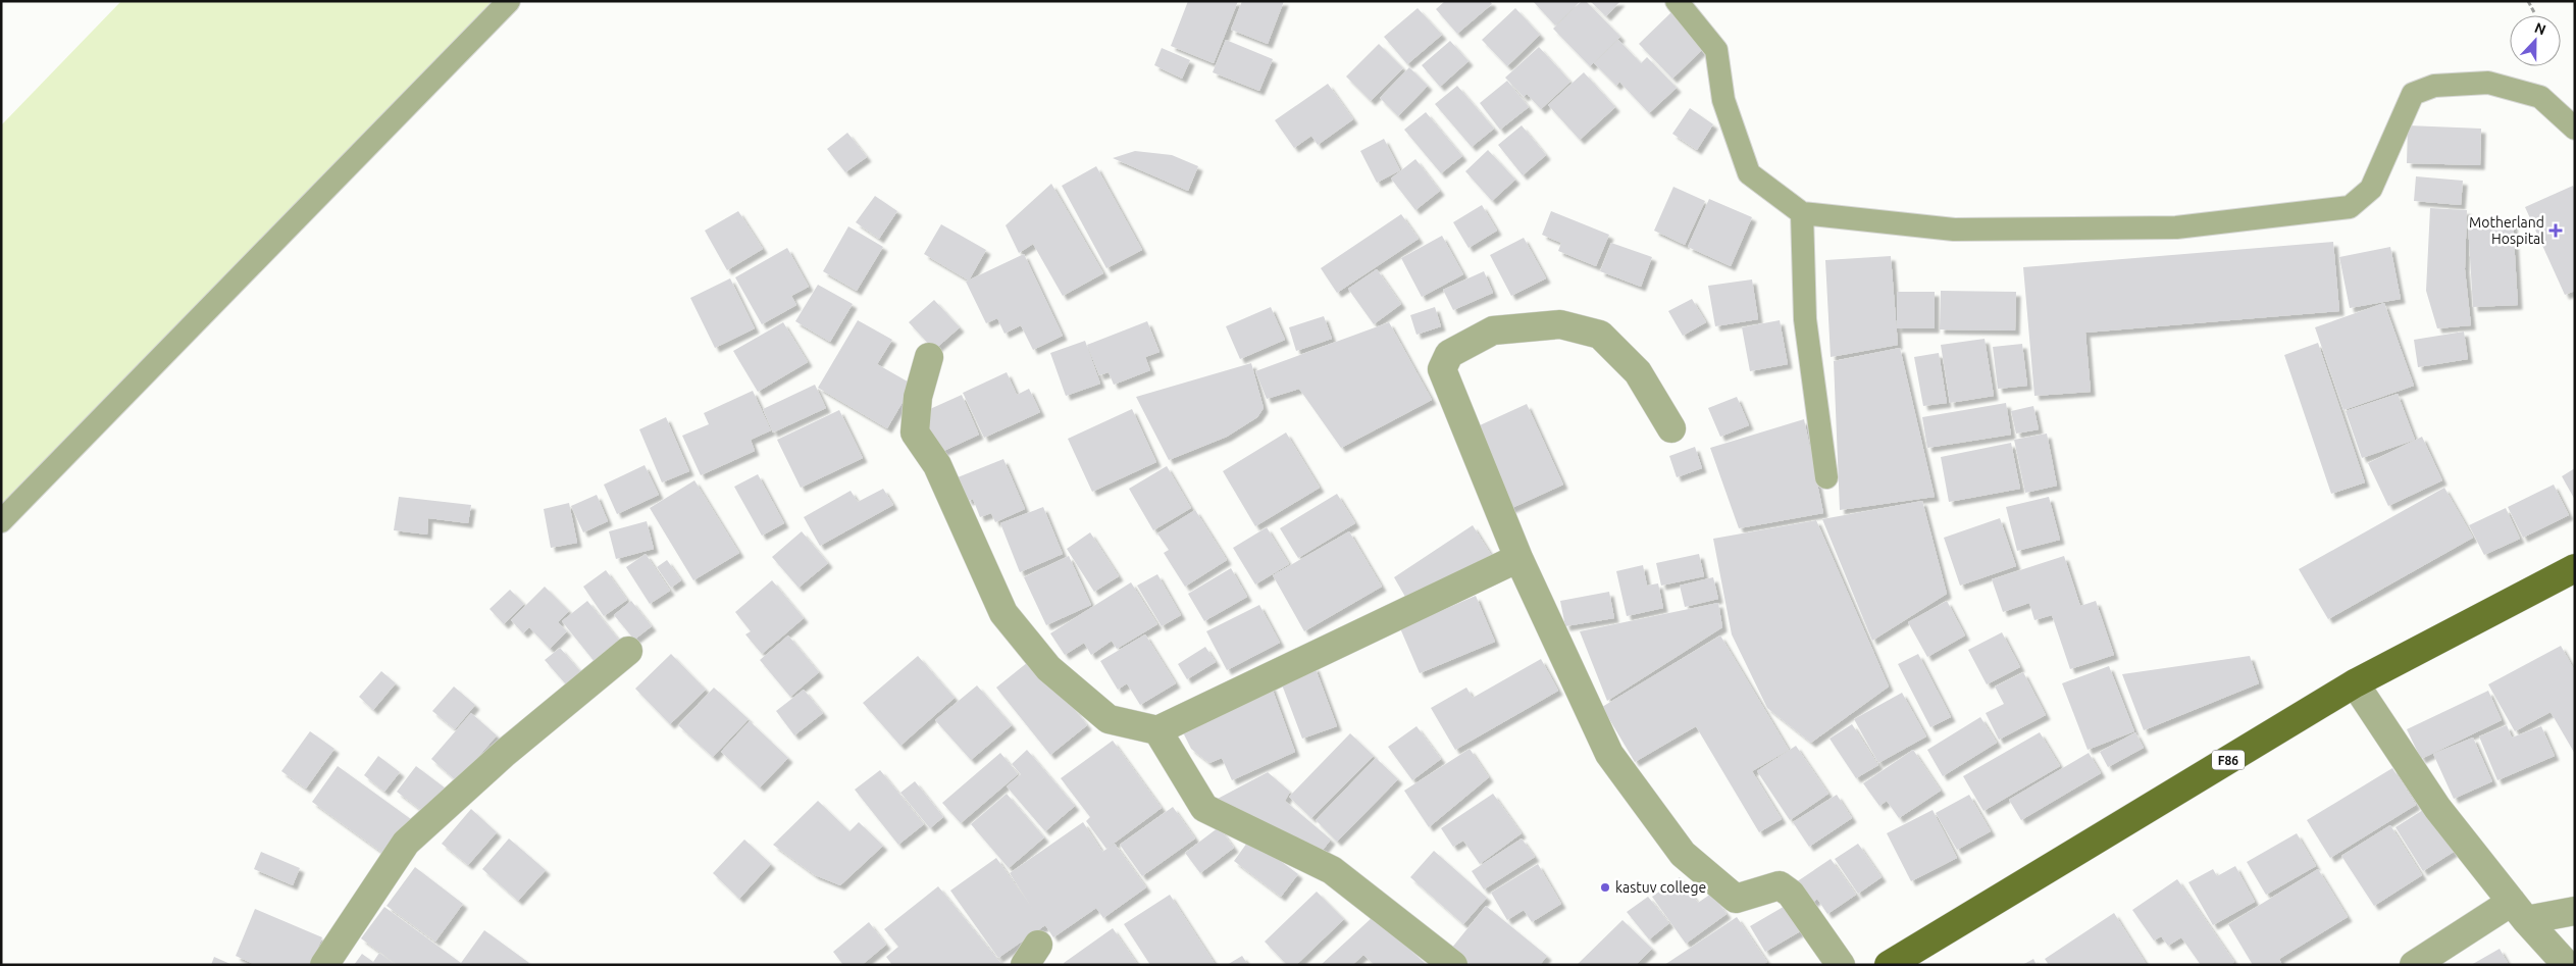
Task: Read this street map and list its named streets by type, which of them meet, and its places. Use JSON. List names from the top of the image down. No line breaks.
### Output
{"streets":{"main road":["F86"]},"places":{"health":["Motherland Hospital"],"other":["kastuv college"]},"north":"top"}
